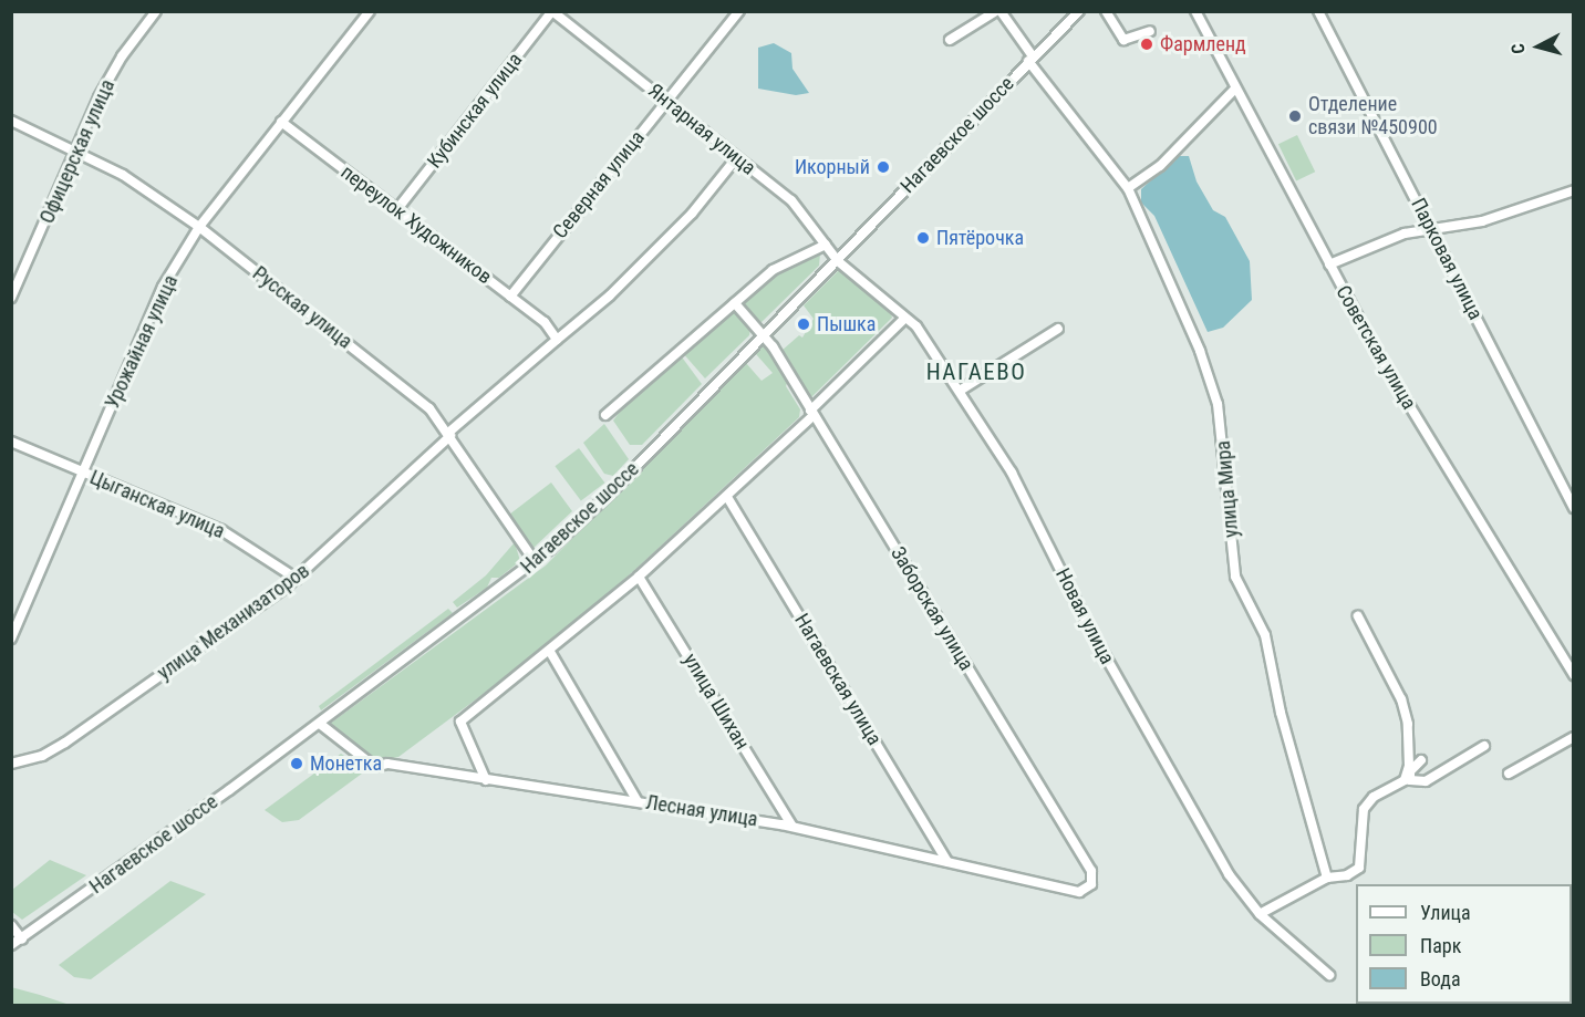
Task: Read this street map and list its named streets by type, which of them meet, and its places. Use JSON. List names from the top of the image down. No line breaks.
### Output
{"streets":{"street":["Кубинская улица","Янтарная улица","Нагаевское шоссе","Офицерская улица","Северная улица","переулок Художников","Парковая улица","Русская улица","Урожайная улица","Советская улица","улица Мира","Цыганская улица","Заборская улица","Новая улица","улица Механизаторов","Нагаевская улица","улица Шихан","Лесная улица"]},"crossings":[["Кубинская улица","Янтарная улица"],["Кубинская улица","переулок Художников"],["Янтарная улица","Нагаевское шоссе"],["Янтарная улица","Северная улица"],["Янтарная улица","Новая улица"],["Янтарная улица","улица Механизаторов"],["Нагаевское шоссе","Русская улица"],["Нагаевское шоссе","улица Мира"],["Нагаевское шоссе","Заборская улица"],["Нагаевское шоссе","Новая улица"],["Нагаевское шоссе","Лесная улица"],["Офицерская улица","Русская улица"],["Северная улица","переулок Художников"],["переулок Художников","Урожайная улица"],["переулок Художников","улица Механизаторов"],["Русская улица","Урожайная улица"],["Русская улица","улица Механизаторов"],["Урожайная улица","Цыганская улица"],["Цыганская улица","улица Механизаторов"],["Заборская улица","Лесная улица"],["Нагаевская улица","Лесная улица"],["улица Шихан","Лесная улица"]],"districts":["НАГАЕВО"],"places":["Фармленд","Отделение связи №450900","Икорный","Пятёрочка","Пышка","Монетка"],"legend":["Улица","Парк","Вода"],"north":"left"}
